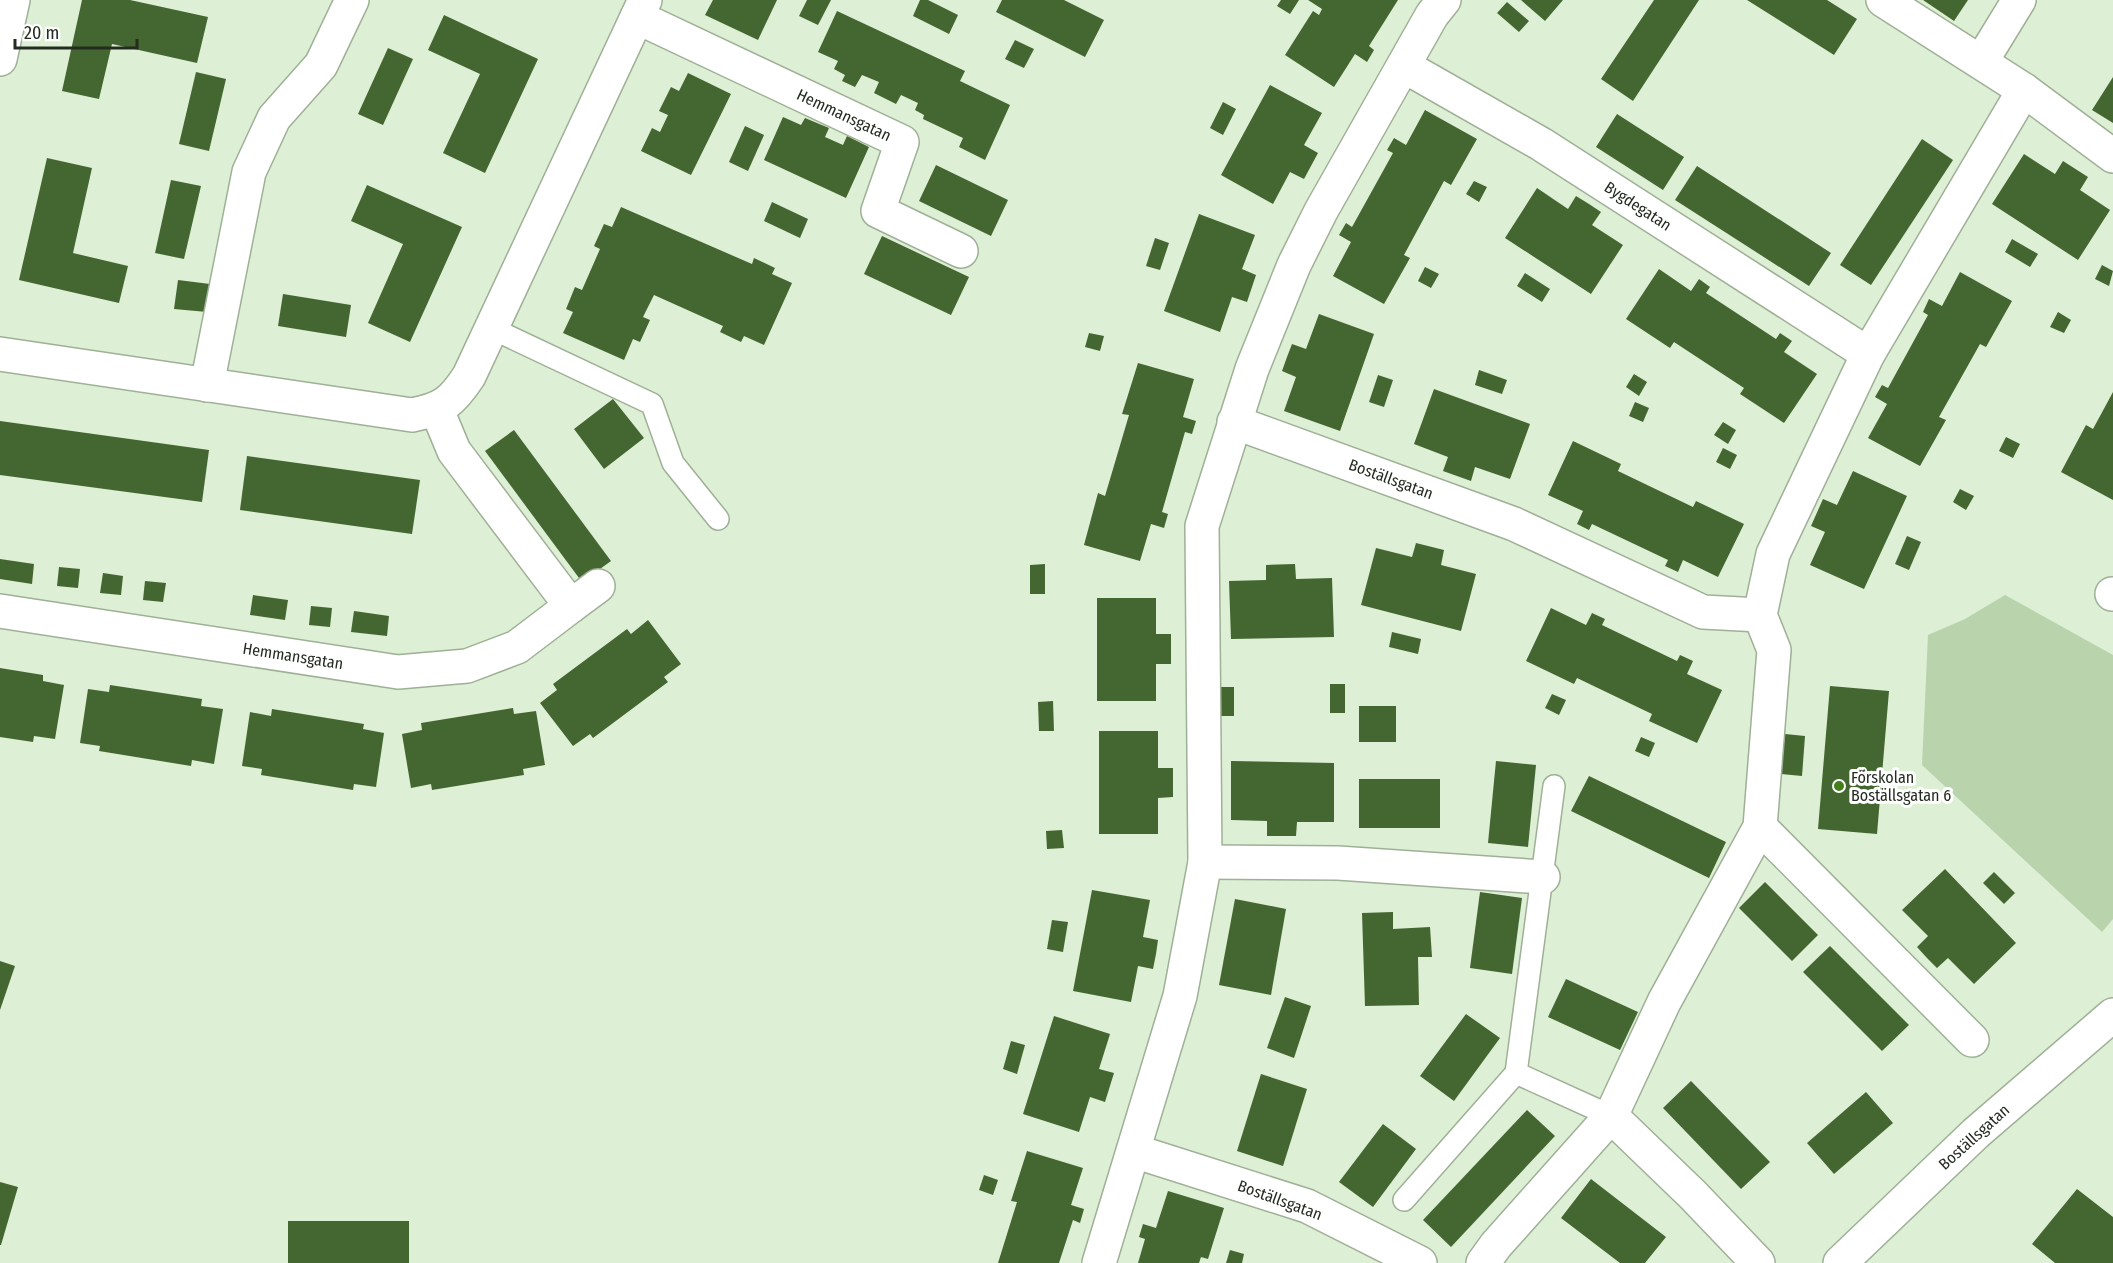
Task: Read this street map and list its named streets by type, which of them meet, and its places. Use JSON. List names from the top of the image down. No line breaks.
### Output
{"streets":{"street":["Hemmansgatan","Bygdegatan","Boställsgatan"]},"places":["Förskolan Boställsgatan 6"],"scale_bar":"20 m"}
